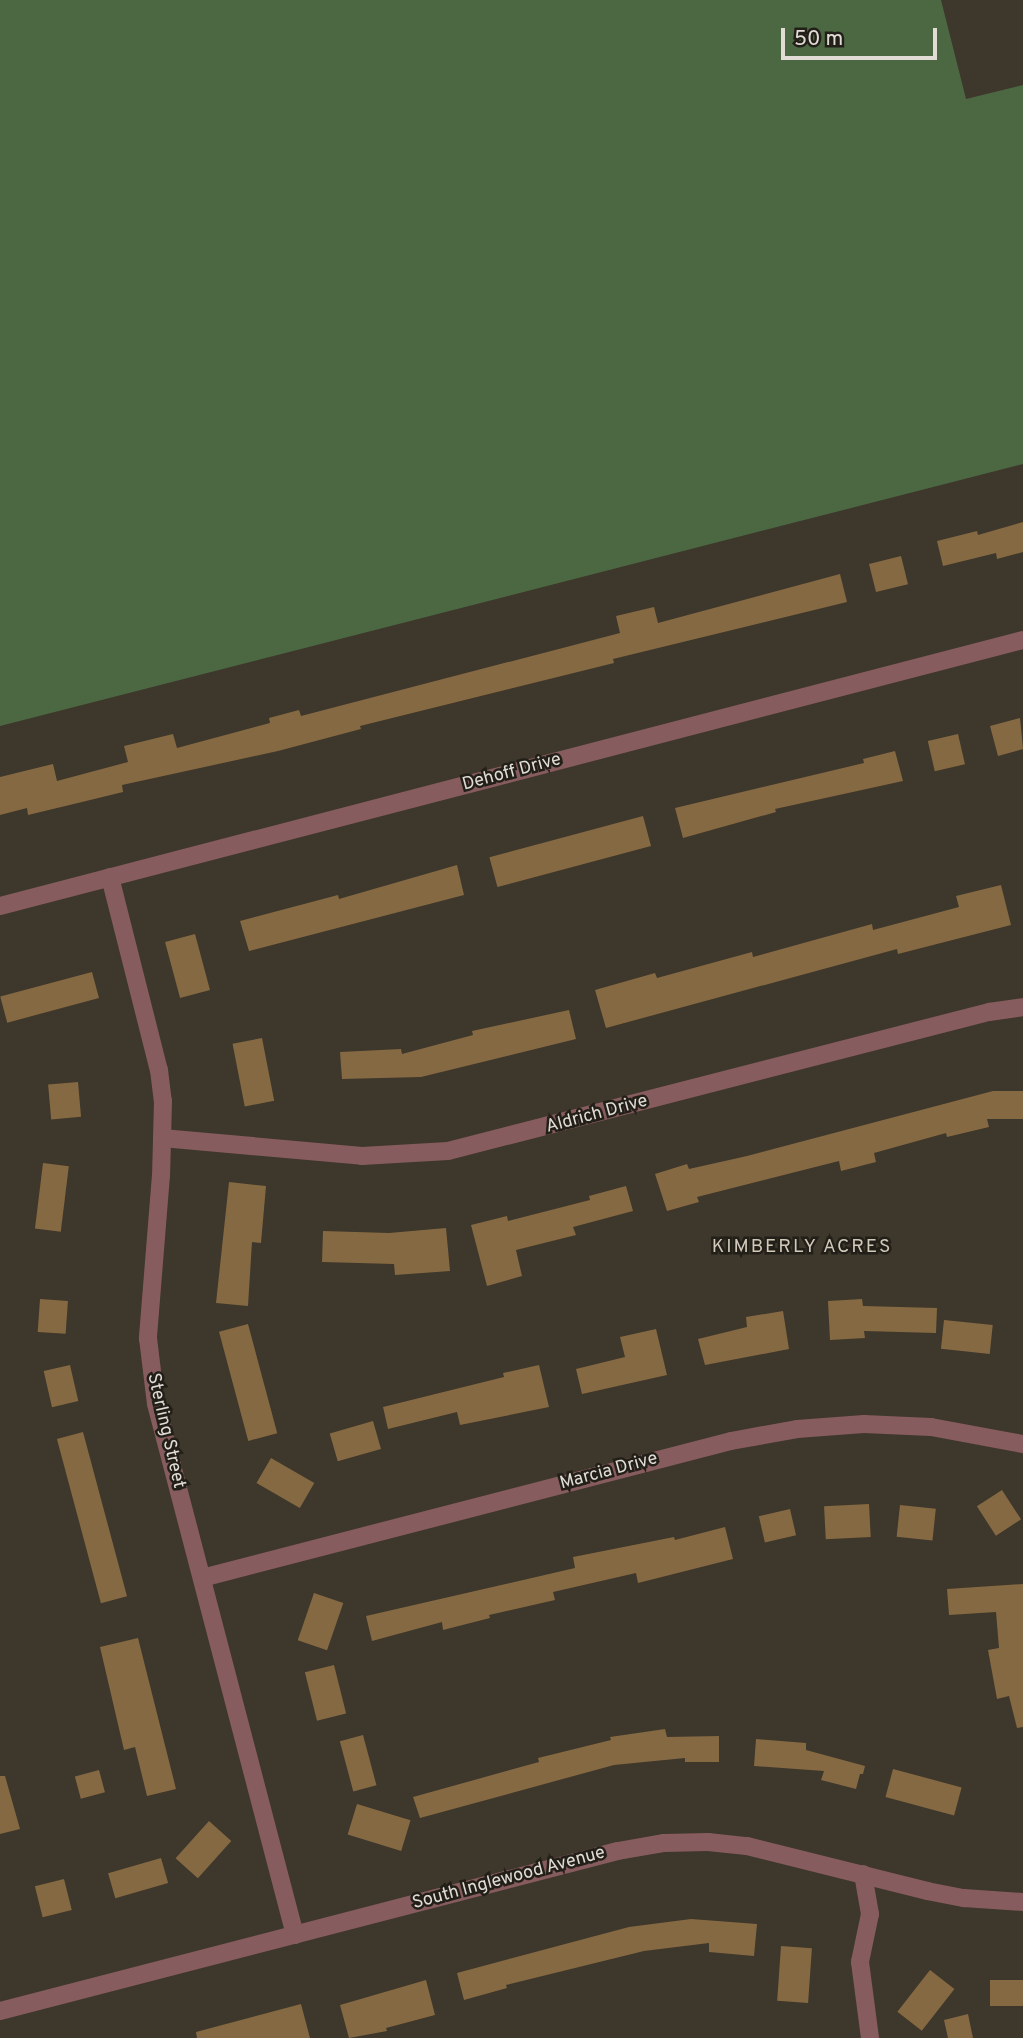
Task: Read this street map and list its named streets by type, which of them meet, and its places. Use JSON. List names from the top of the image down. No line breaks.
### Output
{"streets":{"street":["Dehoff Drive","Aldrich Drive","Sterling Street","Marcia Drive","South Inglewood Avenue"]},"crossings":[["Dehoff Drive","Sterling Street"],["Aldrich Drive","Sterling Street"],["Sterling Street","Marcia Drive"],["Sterling Street","South Inglewood Avenue"]],"districts":["KIMBERLY ACRES"],"scale_bar":"50 m"}
